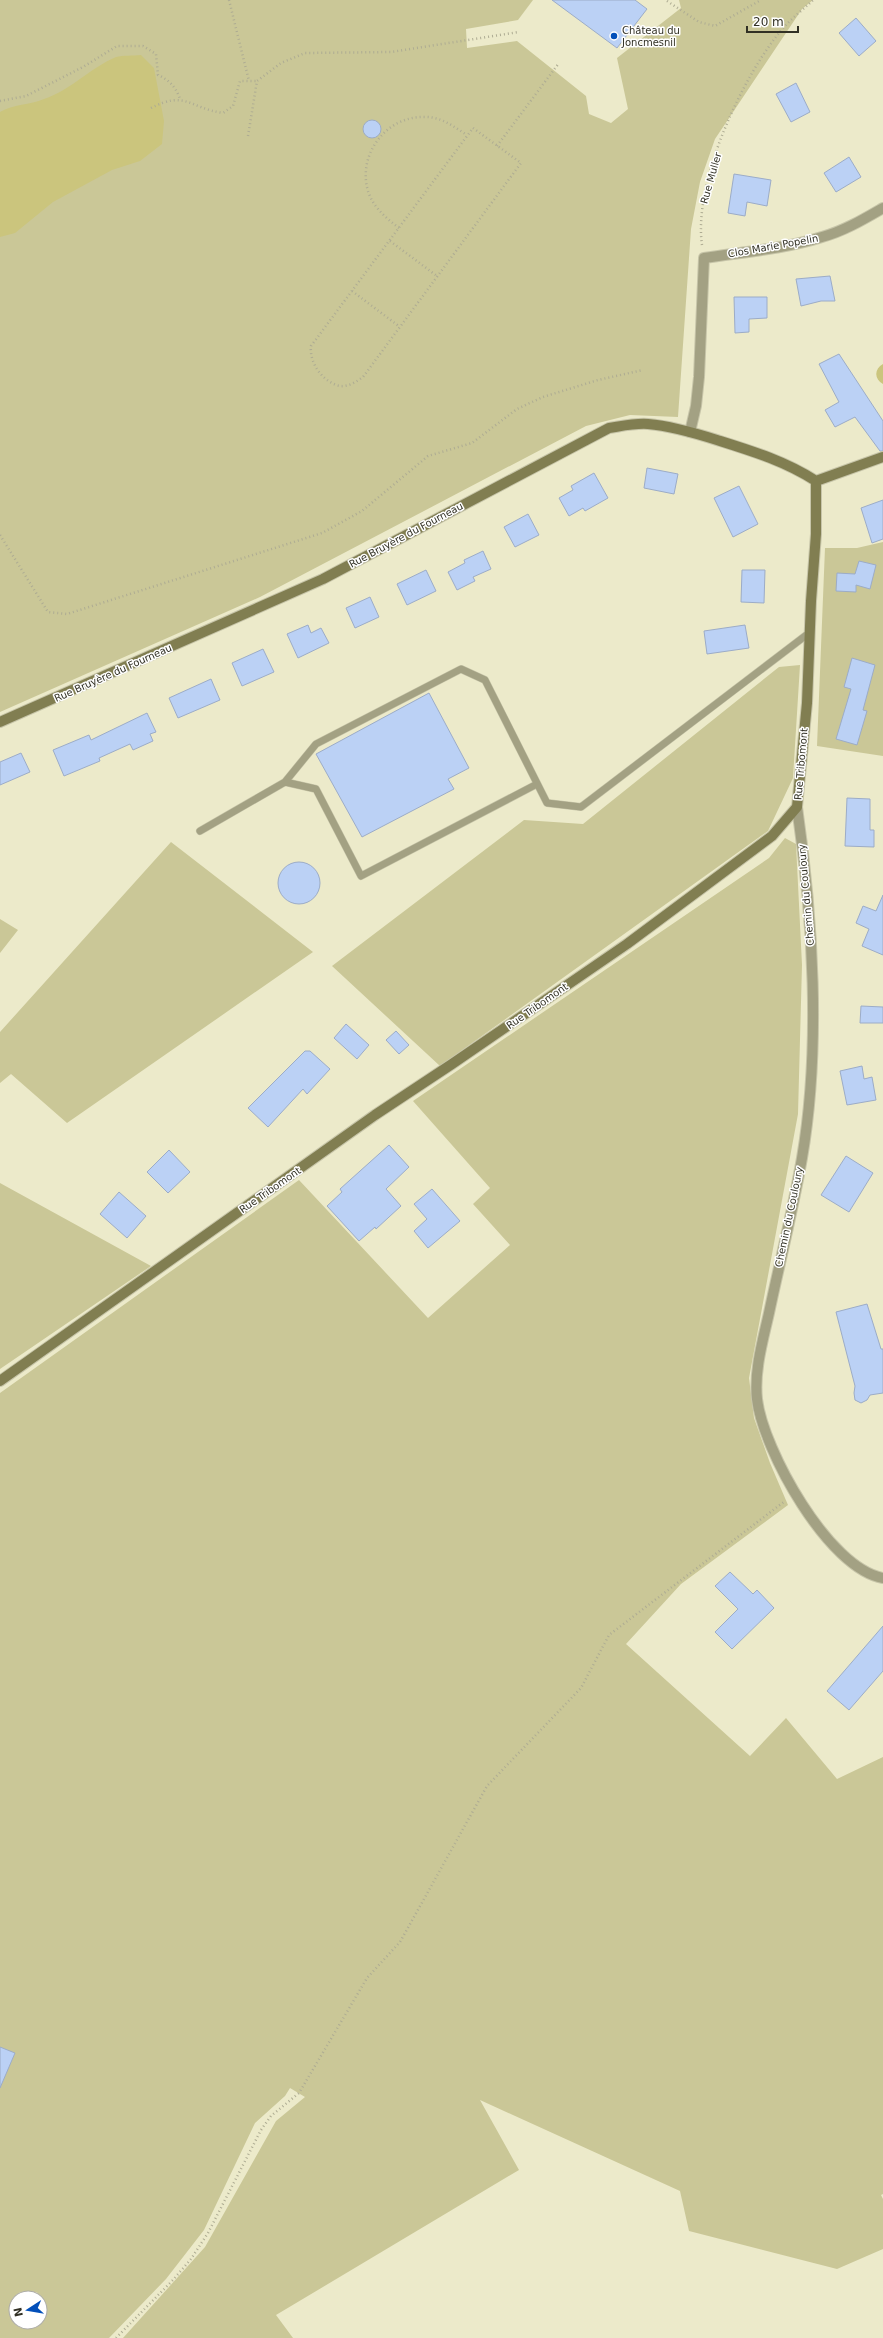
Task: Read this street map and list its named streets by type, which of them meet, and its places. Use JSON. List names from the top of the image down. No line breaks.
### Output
{"streets":{"street":["Clos Marie Popelin","Rue Bruyère du Fourneau","Rue Tribomont","Chemin du Couloury"],"path":["Rue Muller"]},"crossings":[["Rue Muller","Clos Marie Popelin"],["Rue Bruyère du Fourneau","Rue Tribomont"],["Rue Tribomont","Chemin du Couloury"]],"places":["Château du Joncmesnil"],"scale_bar":"20 m","north":"left"}
